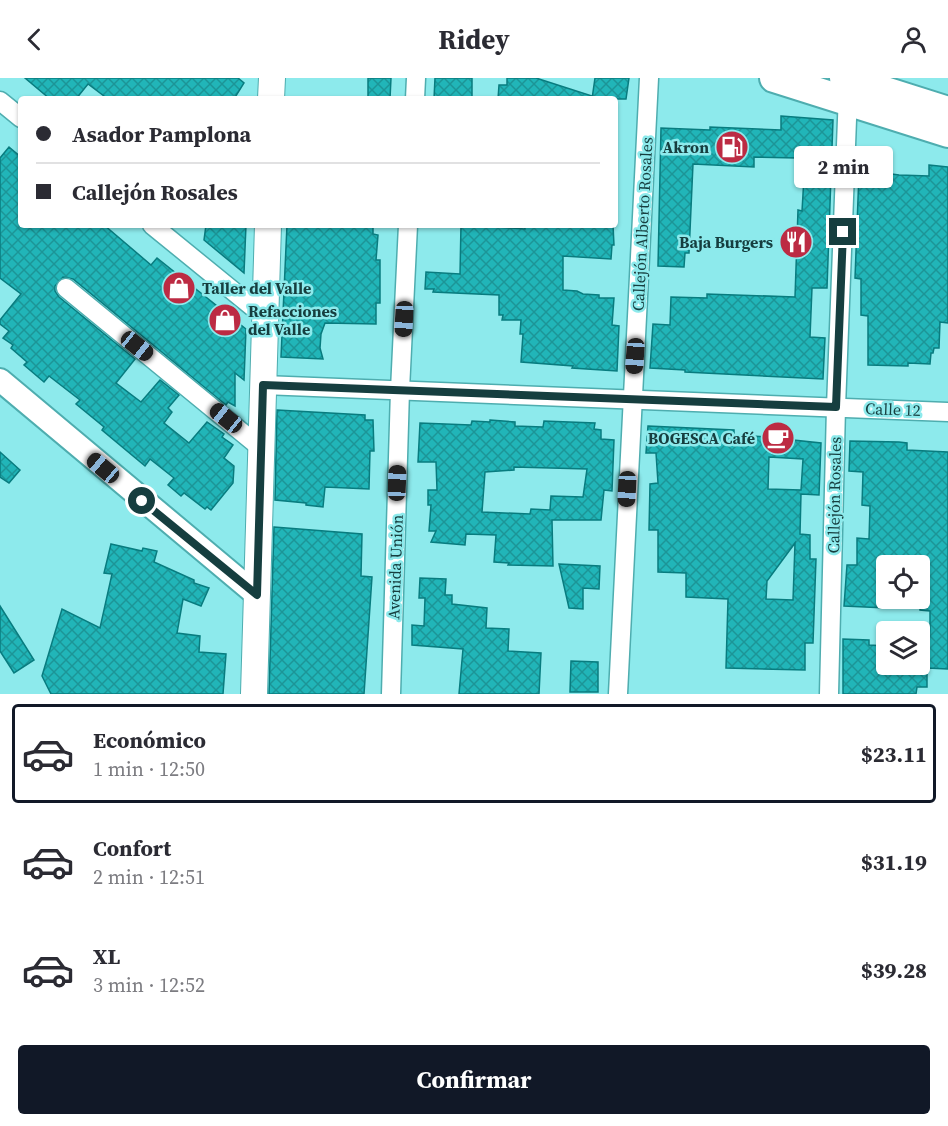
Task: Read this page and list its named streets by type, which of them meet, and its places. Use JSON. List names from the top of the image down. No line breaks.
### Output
{"streets":{"street":["Callejón Alberto Rosales","Calle 12","Callejón Rosales","Avenida Unión"]},"crossings":[["Callejón Alberto Rosales","Calle 12"],["Calle 12","Callejón Rosales"],["Calle 12","Avenida Unión"]],"places":{"fuel station":["Akron"],"restaurant":["Baja Burgers"],"shop":["Taller del Valle","Refacciones del Valle"],"cafe":["BOGESCA Café"]},"page":{"header":"Ridey","banner":["Asador Pamplona","Callejón Rosales"],"bubble":"2 min","list":[{"name":"Económico","note":"1 min · 12:50","value":"$23.11"},{"name":"Confort","note":"2 min · 12:51","value":"$31.19"},{"name":"XL","note":"3 min · 12:52","value":"$39.28"}],"buttons":"Confirmar"}}
